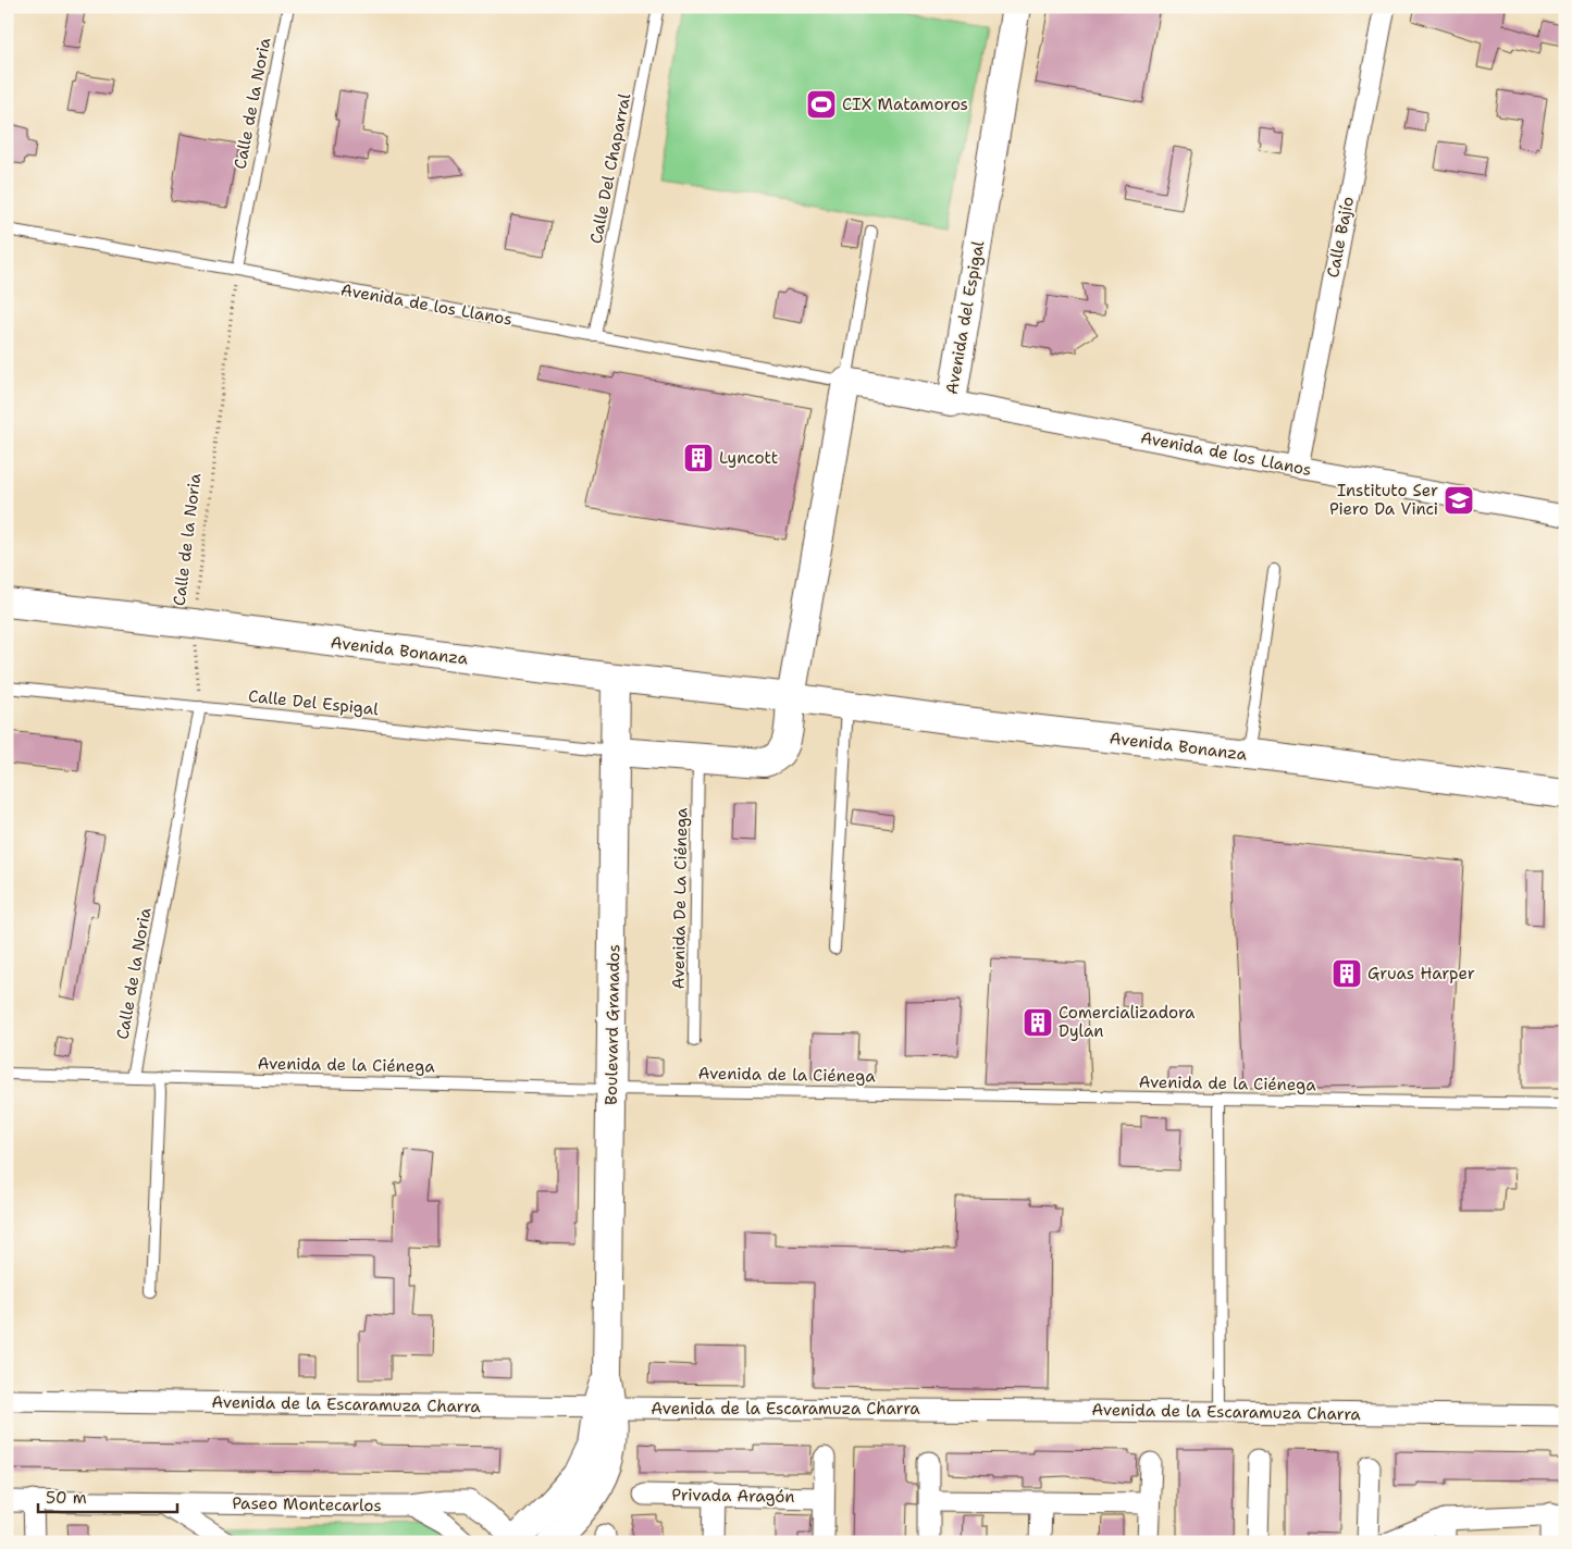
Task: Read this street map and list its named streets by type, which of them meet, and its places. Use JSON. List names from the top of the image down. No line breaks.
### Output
{"streets":{"street":["Calle Bajío","Avenida de los Llanos","Avenida del Espigal","Avenida Bonanza","Boulevard Granados","Avenida de la Escaramuza Charra","Privada Aragón","Paseo Montecarlos"],"lane":["Calle de la Noria","Calle Del Chaparral","Calle Del Espigal","Avenida De La Ciénega","Avenida de la Ciénega"]},"crossings":[["Calle de la Noria","Avenida de los Llanos"],["Calle de la Noria","Avenida Bonanza"],["Calle de la Noria","Calle Del Espigal"],["Calle de la Noria","Avenida de la Ciénega"],["Calle Del Chaparral","Avenida de los Llanos"],["Calle Bajío","Avenida de los Llanos"],["Avenida de los Llanos","Avenida del Espigal"],["Avenida Bonanza","Boulevard Granados"],["Calle Del Espigal","Boulevard Granados"],["Boulevard Granados","Avenida de la Ciénega"],["Boulevard Granados","Avenida de la Escaramuza Charra"],["Boulevard Granados","Paseo Montecarlos"]],"places":{"sports":["CIX Matamoros"],"building":["Lyncott","Gruas Harper","Comercializadora Dylan"],"school or university":["Instituto Ser Piero Da Vinci"]},"scale_bar":"50 m"}
